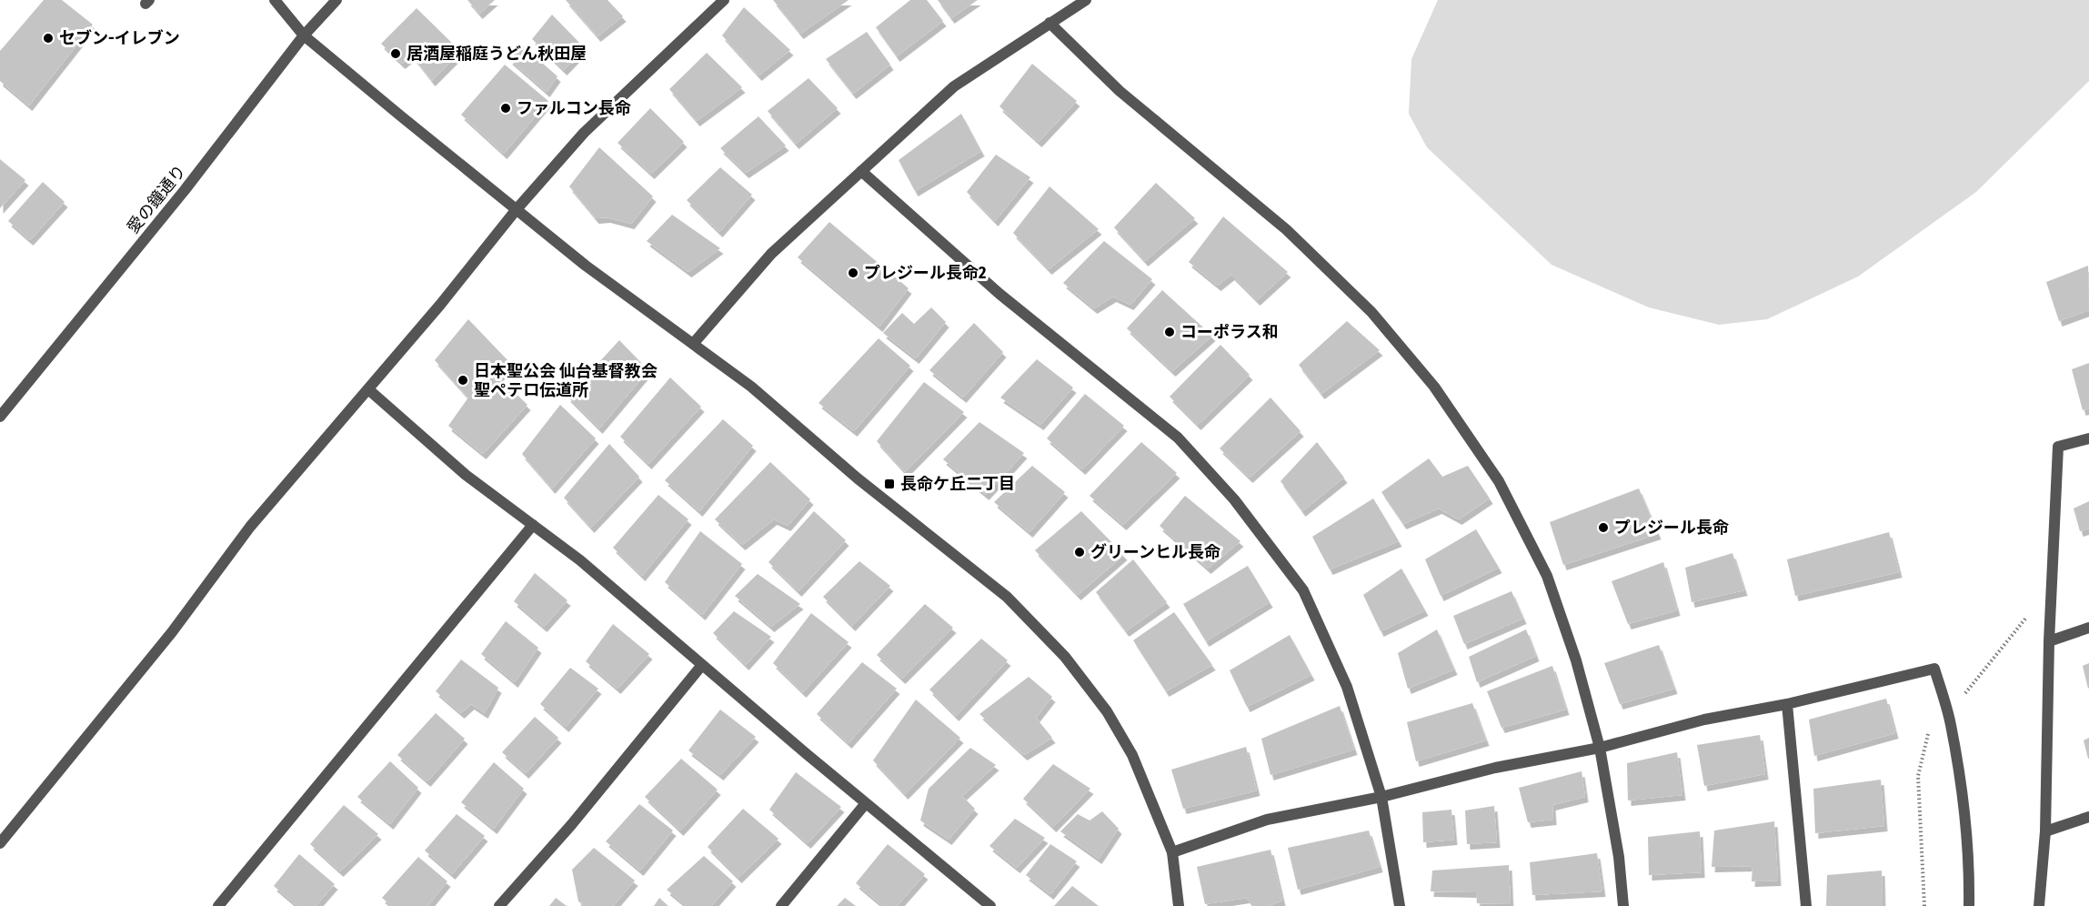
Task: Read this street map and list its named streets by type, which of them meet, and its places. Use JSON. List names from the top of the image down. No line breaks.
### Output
{"streets":{"street":["愛の鐘通り"]},"places":{"other":["セブン-イレブン","居酒屋稲庭うどん秋田屋","ファルコン長命","プレジール長命2","コーポラス和","日本聖公会 仙台基督教会 聖ペテロ伝道所","プレジール長命","グリーンヒル長命"],"transit":["長命ケ丘二丁目"]}}
